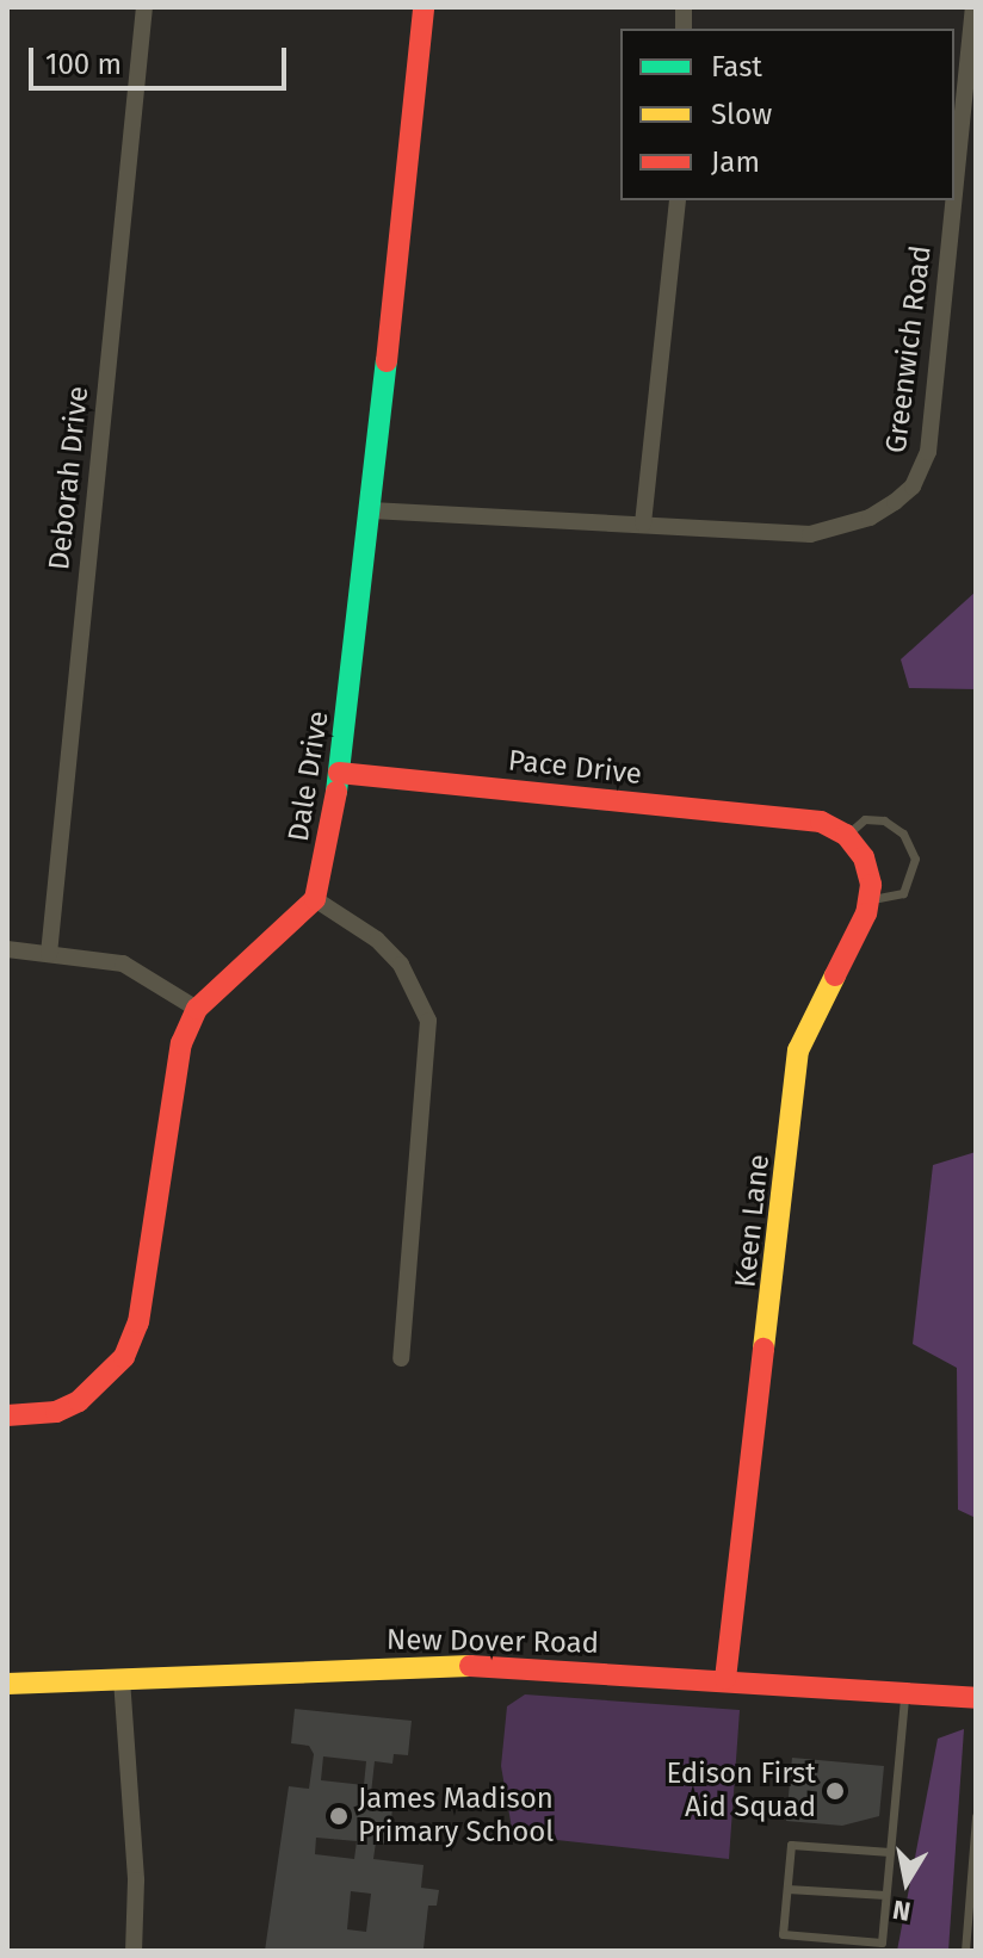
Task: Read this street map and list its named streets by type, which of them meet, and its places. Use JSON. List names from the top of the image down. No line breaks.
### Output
{"streets":{"street":["Greenwich Road","Deborah Drive","Pace Drive","Dale Drive","Keen Lane","New Dover Road"]},"crossings":[["Greenwich Road","Dale Drive"],["Pace Drive","Dale Drive"],["Keen Lane","New Dover Road"]],"places":["Edison First Aid Squad","James Madison Primary School"],"legend":["Fast","Slow","Jam"],"scale_bar":"100 m","north":"bottom"}
